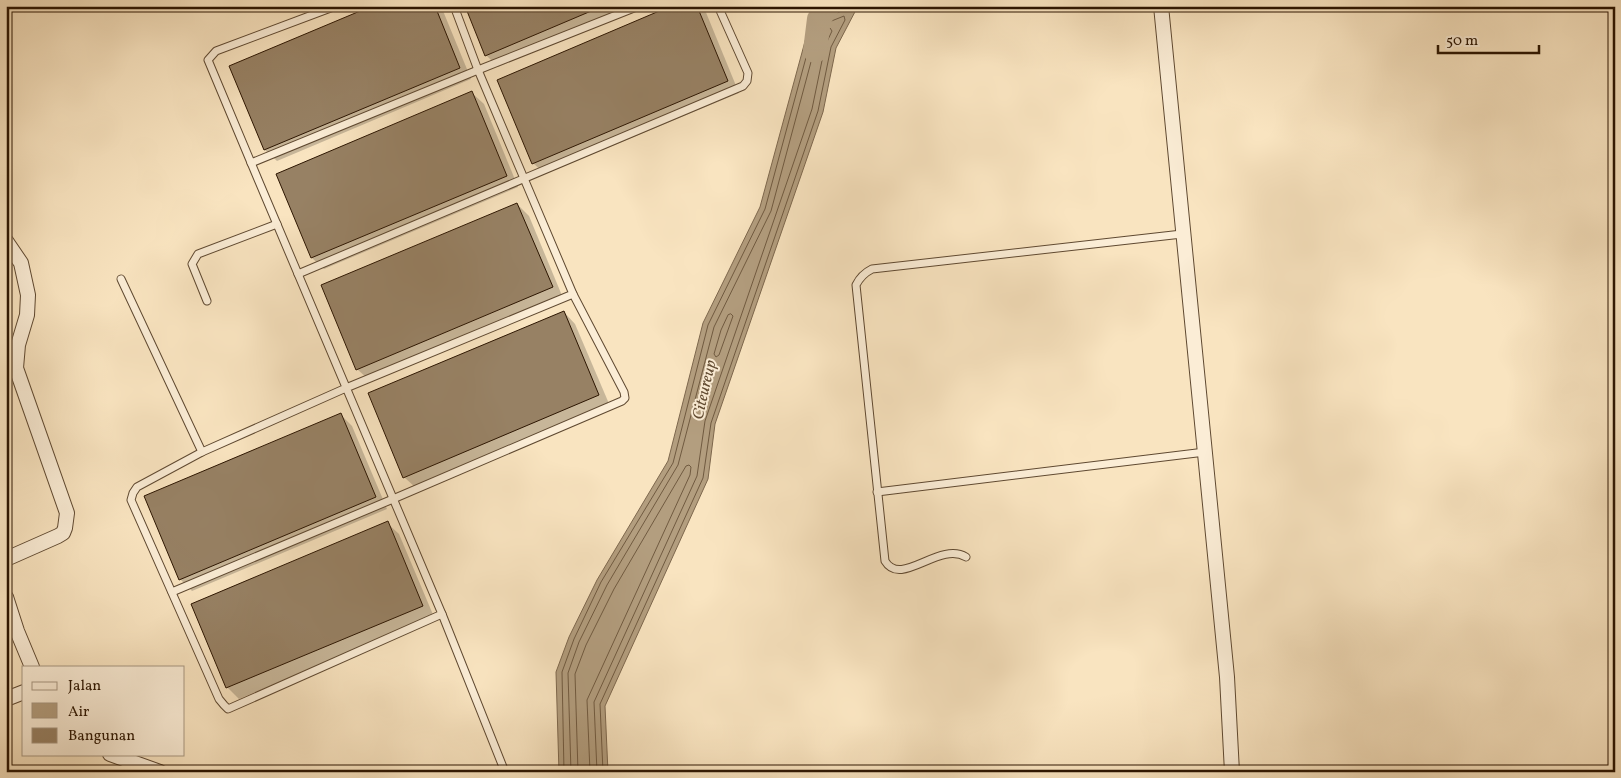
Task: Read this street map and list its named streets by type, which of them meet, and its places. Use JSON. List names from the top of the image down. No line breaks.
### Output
{"water":["Citeureup"],"legend":["Jalan","Air","Bangunan"],"scale_bar":"50 m"}
